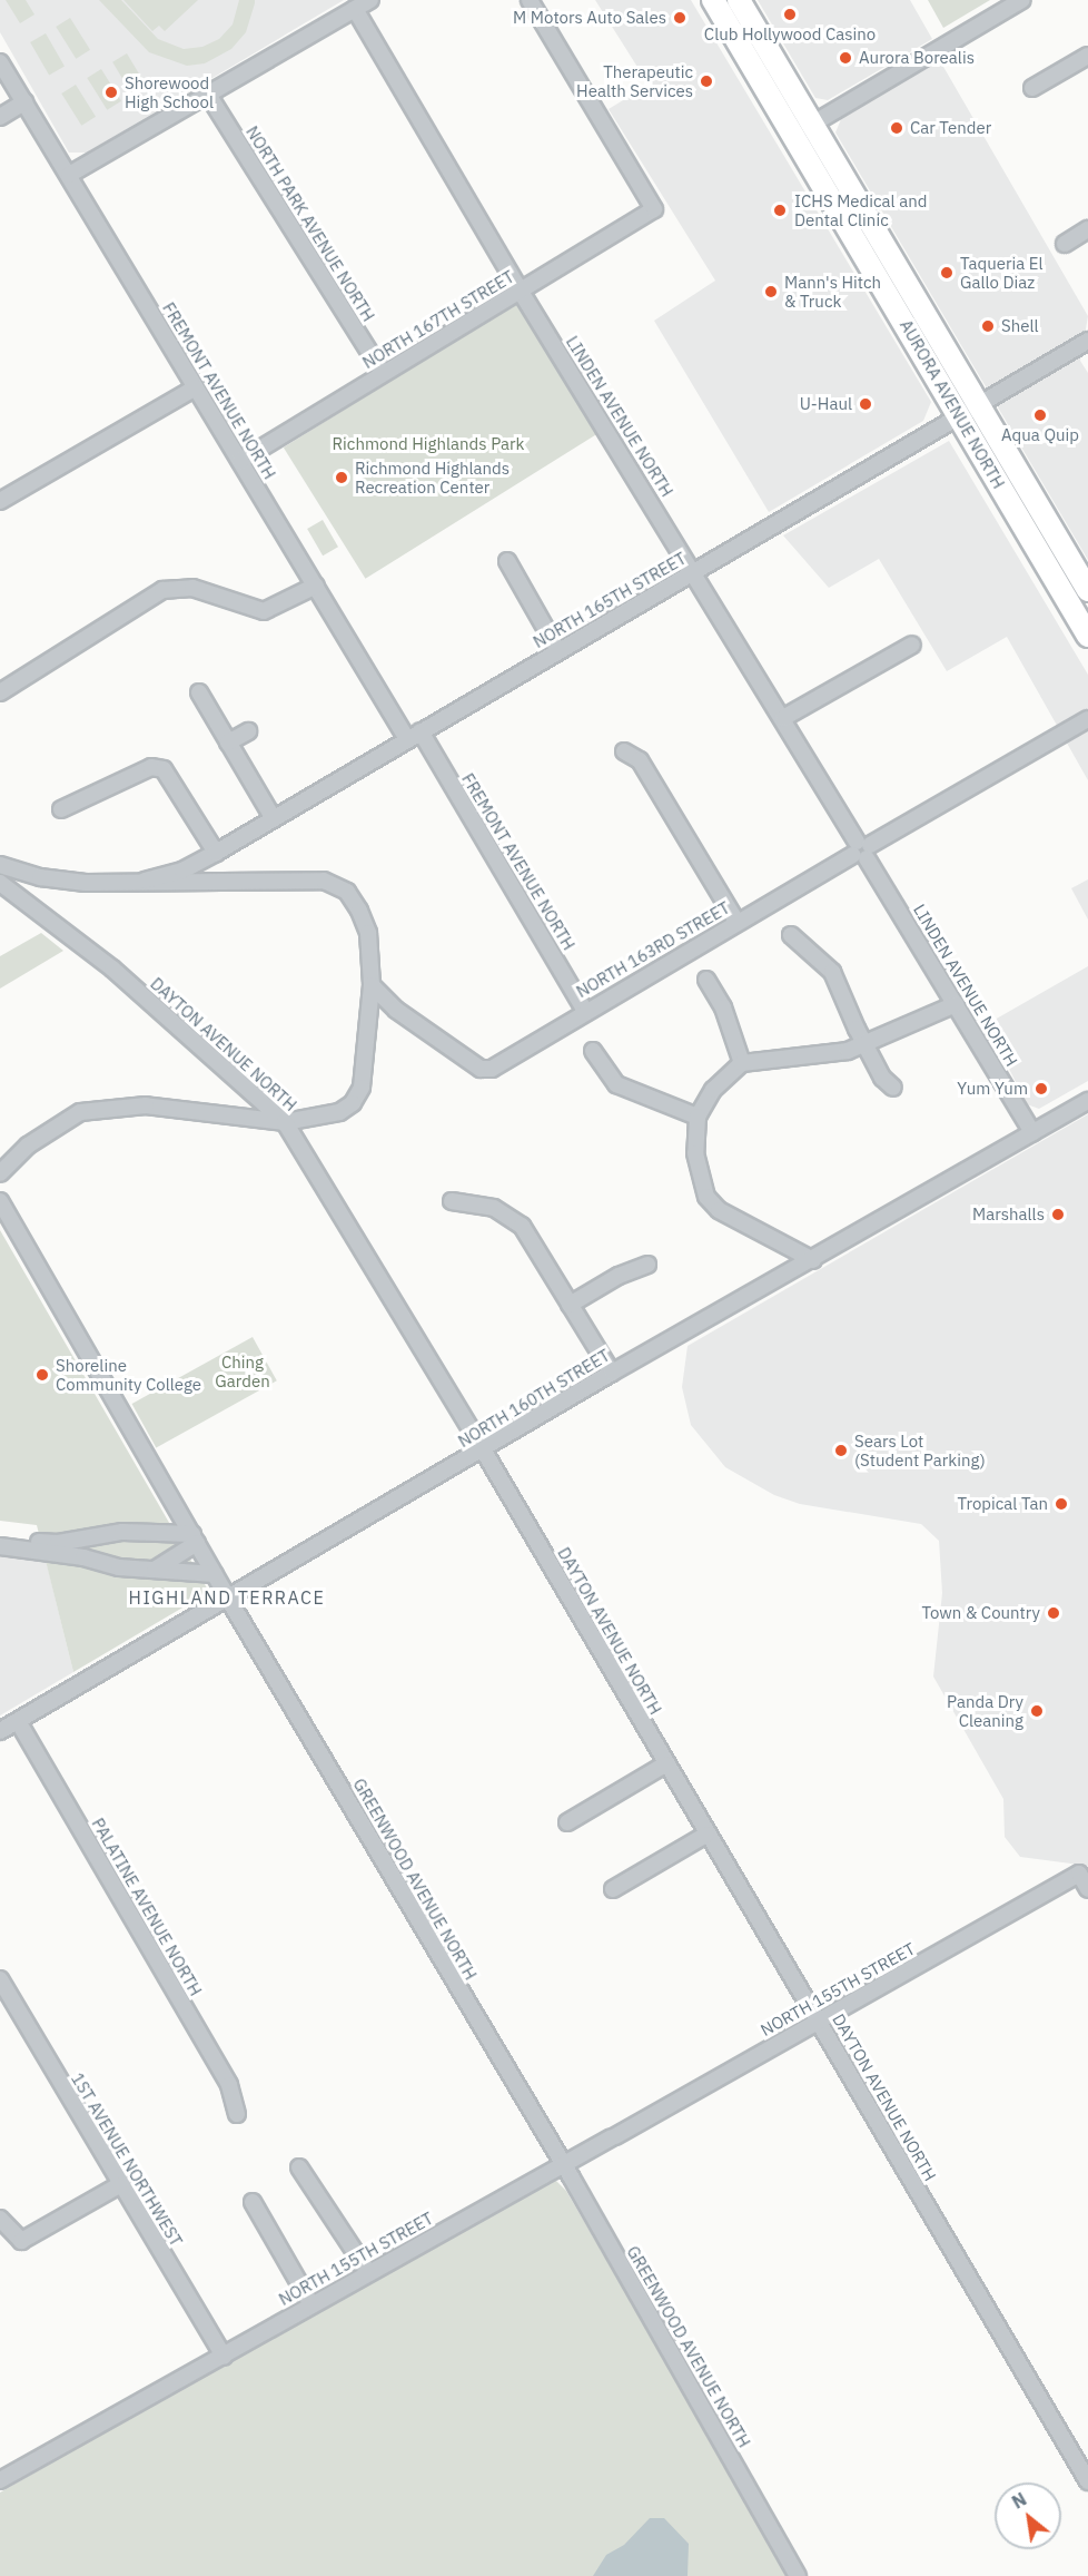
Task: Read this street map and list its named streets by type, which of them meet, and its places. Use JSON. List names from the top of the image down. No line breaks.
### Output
{"streets":{"highway":["AURORA AVENUE NORTH"],"street":["NORTH PARK AVENUE NORTH","NORTH 167TH STREET","FREMONT AVENUE NORTH","LINDEN AVENUE NORTH","NORTH 165TH STREET","NORTH 163RD STREET","DAYTON AVENUE NORTH","NORTH 160TH STREET","GREENWOOD AVENUE NORTH","PALATINE AVENUE NORTH","NORTH 155TH STREET","1ST AVENUE NORTHWEST"]},"crossings":[["NORTH PARK AVENUE NORTH","NORTH 167TH STREET"],["NORTH 167TH STREET","FREMONT AVENUE NORTH"],["NORTH 167TH STREET","LINDEN AVENUE NORTH"],["FREMONT AVENUE NORTH","NORTH 165TH STREET"],["FREMONT AVENUE NORTH","NORTH 163RD STREET"],["AURORA AVENUE NORTH","NORTH 165TH STREET"],["LINDEN AVENUE NORTH","NORTH 165TH STREET"],["LINDEN AVENUE NORTH","NORTH 163RD STREET"],["LINDEN AVENUE NORTH","NORTH 160TH STREET"],["DAYTON AVENUE NORTH","NORTH 160TH STREET"],["DAYTON AVENUE NORTH","NORTH 155TH STREET"],["NORTH 160TH STREET","GREENWOOD AVENUE NORTH"],["NORTH 160TH STREET","PALATINE AVENUE NORTH"],["GREENWOOD AVENUE NORTH","NORTH 155TH STREET"],["NORTH 155TH STREET","1ST AVENUE NORTHWEST"]],"districts":["HIGHLAND TERRACE"],"parks":["Richmond Highlands Park","Ching Garden"],"places":["Club Hollywood Casino","M Motors Auto Sales","Aurora Borealis","Therapeutic Health Services","Shorewood High School","Car Tender","ICHS Medical and Dental Clinic","Taqueria El Gallo Diaz","Mann's Hitch & Truck","Shell","U-Haul","Aqua Quip","Richmond Highlands Recreation Center","Yum Yum","Marshalls","Shoreline Community College","Sears Lot (Student Parking)","Tropical Tan","Town & Country","Panda Dry Cleaning"],"north":"top left"}
